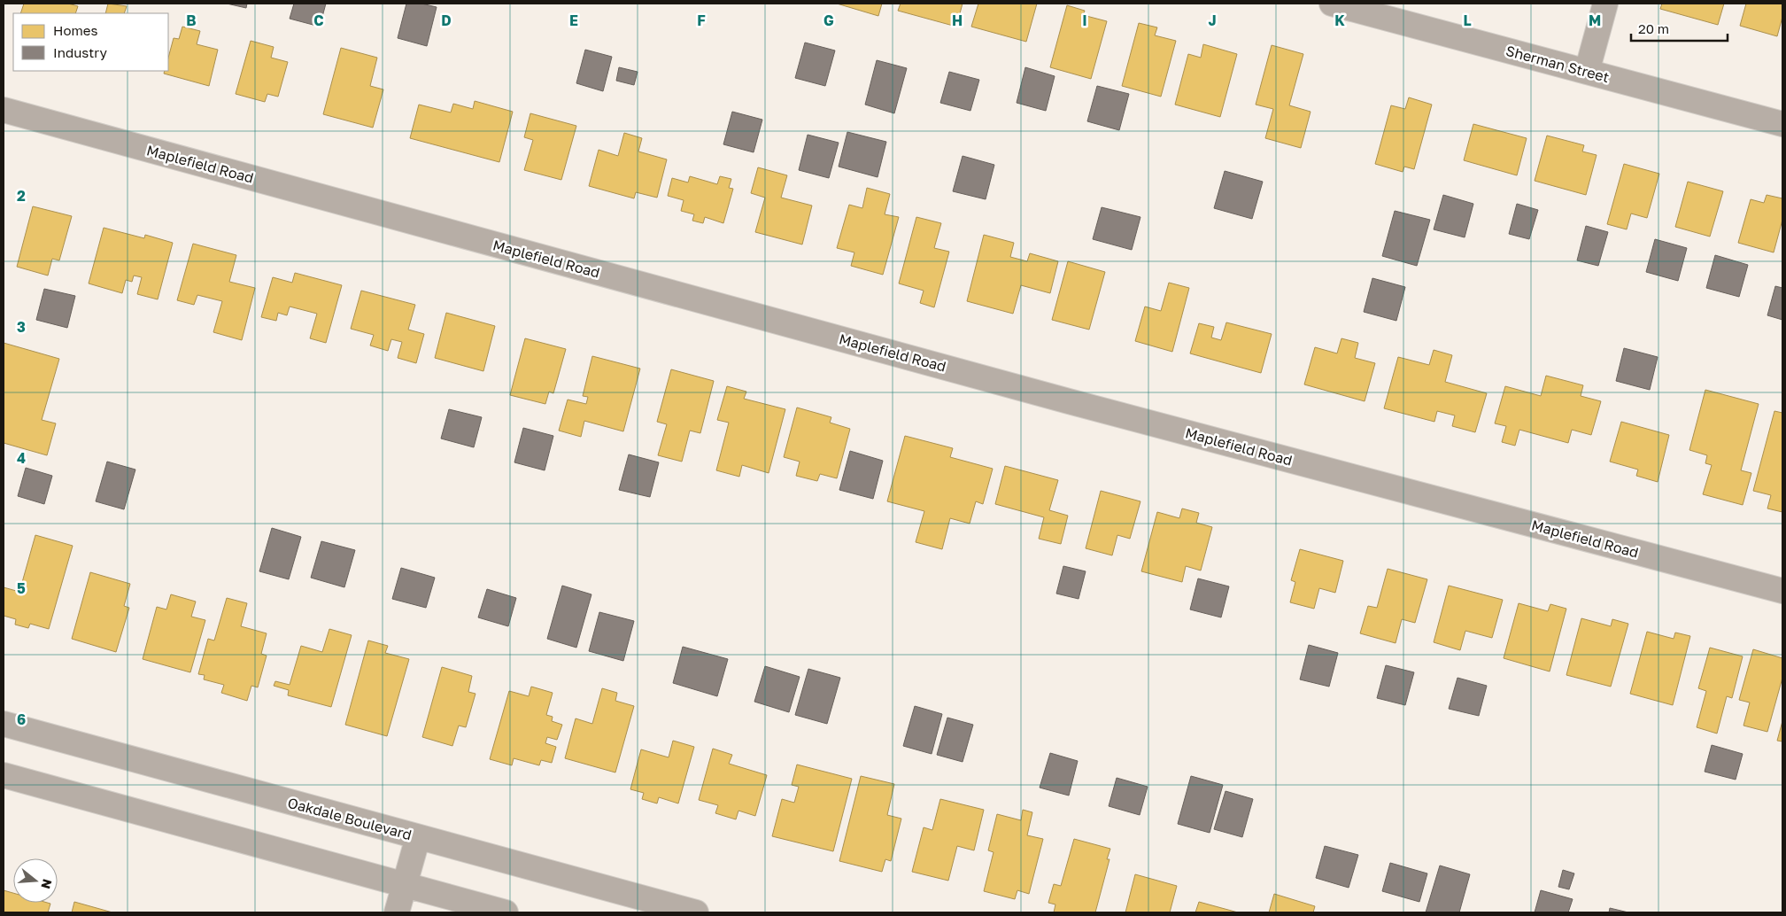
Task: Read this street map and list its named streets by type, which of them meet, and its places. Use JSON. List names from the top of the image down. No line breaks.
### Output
{"streets":{"street":["Sherman Street","Maplefield Road","Oakdale Boulevard"]},"legend":["Homes","Industry"],"scale_bar":"20 m","north":"right","grid":{"columns":["B","C","D","E","F","G","H","I","J","K","L","M"],"rows":["2","3","4","5","6"]}}
